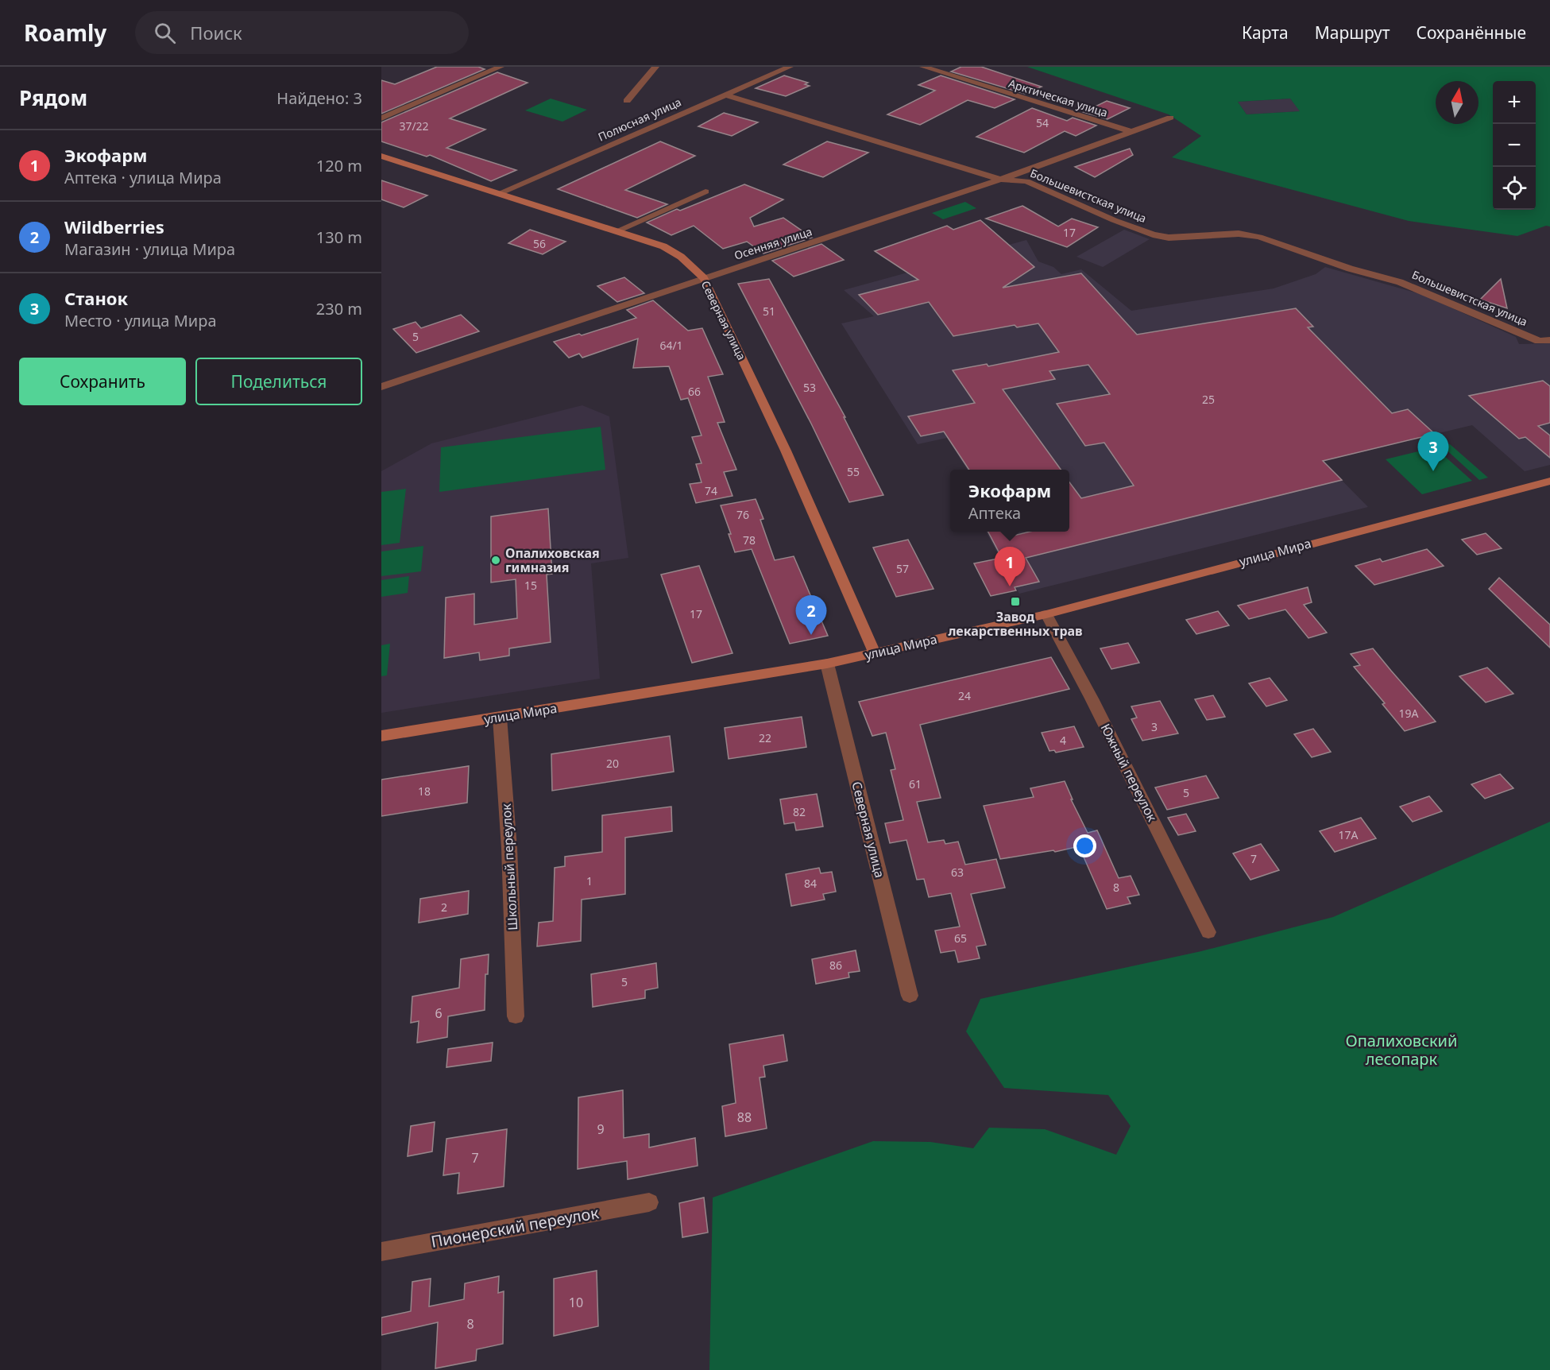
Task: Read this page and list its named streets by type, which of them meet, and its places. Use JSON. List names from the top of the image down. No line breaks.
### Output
{"streets":{"street":["Арктическая улица","Полюсная улица","Большевистская улица","Осенняя улица","Северная улица","улица Мира","Южный переулок","Школьный переулок","Пионерский переулок"]},"crossings":[["Арктическая улица","Осенняя улица"],["Полюсная улица","Большевистская улица"],["Полюсная улица","Северная улица"],["Большевистская улица","Осенняя улица"],["Осенняя улица","Северная улица"],["Северная улица","улица Мира"],["улица Мира","Южный переулок"],["улица Мира","Школьный переулок"]],"parks":["Опалиховский лесопарк"],"places":{"other":["Опалиховская гимназия"],"transit":["Завод лекарственных трав"]},"house_numbers":["54","37/22","17","56","51","5","64/1","53","66","25","55","74","76","78","57","15","17","24","19А","3","22","4","20","61","18","5","82","17А","7","63","1","84","8","2","65","86","5","6","88","9","7","10","8"],"north":"top","page":{"header":"Roamly","search":"Поиск","nav":["Карта","Маршрут","Сохранённые"],"heading":["Рядом","Найдено: 3"],"map_buttons":["+","−"],"list":[{"mark":"1","name":"Экофарм","note":"Аптека · улица Мира","value":"120 m"},{"mark":"2","name":"Wildberries","note":"Магазин · улица Мира","value":"130 m"},{"mark":"3","name":"Станок","note":"Место · улица Мира","value":"230 m"}],"buttons":["Сохранить","Поделиться"],"pins":["3","1","2"],"popup":["Экофарм","Аптека"]}}
